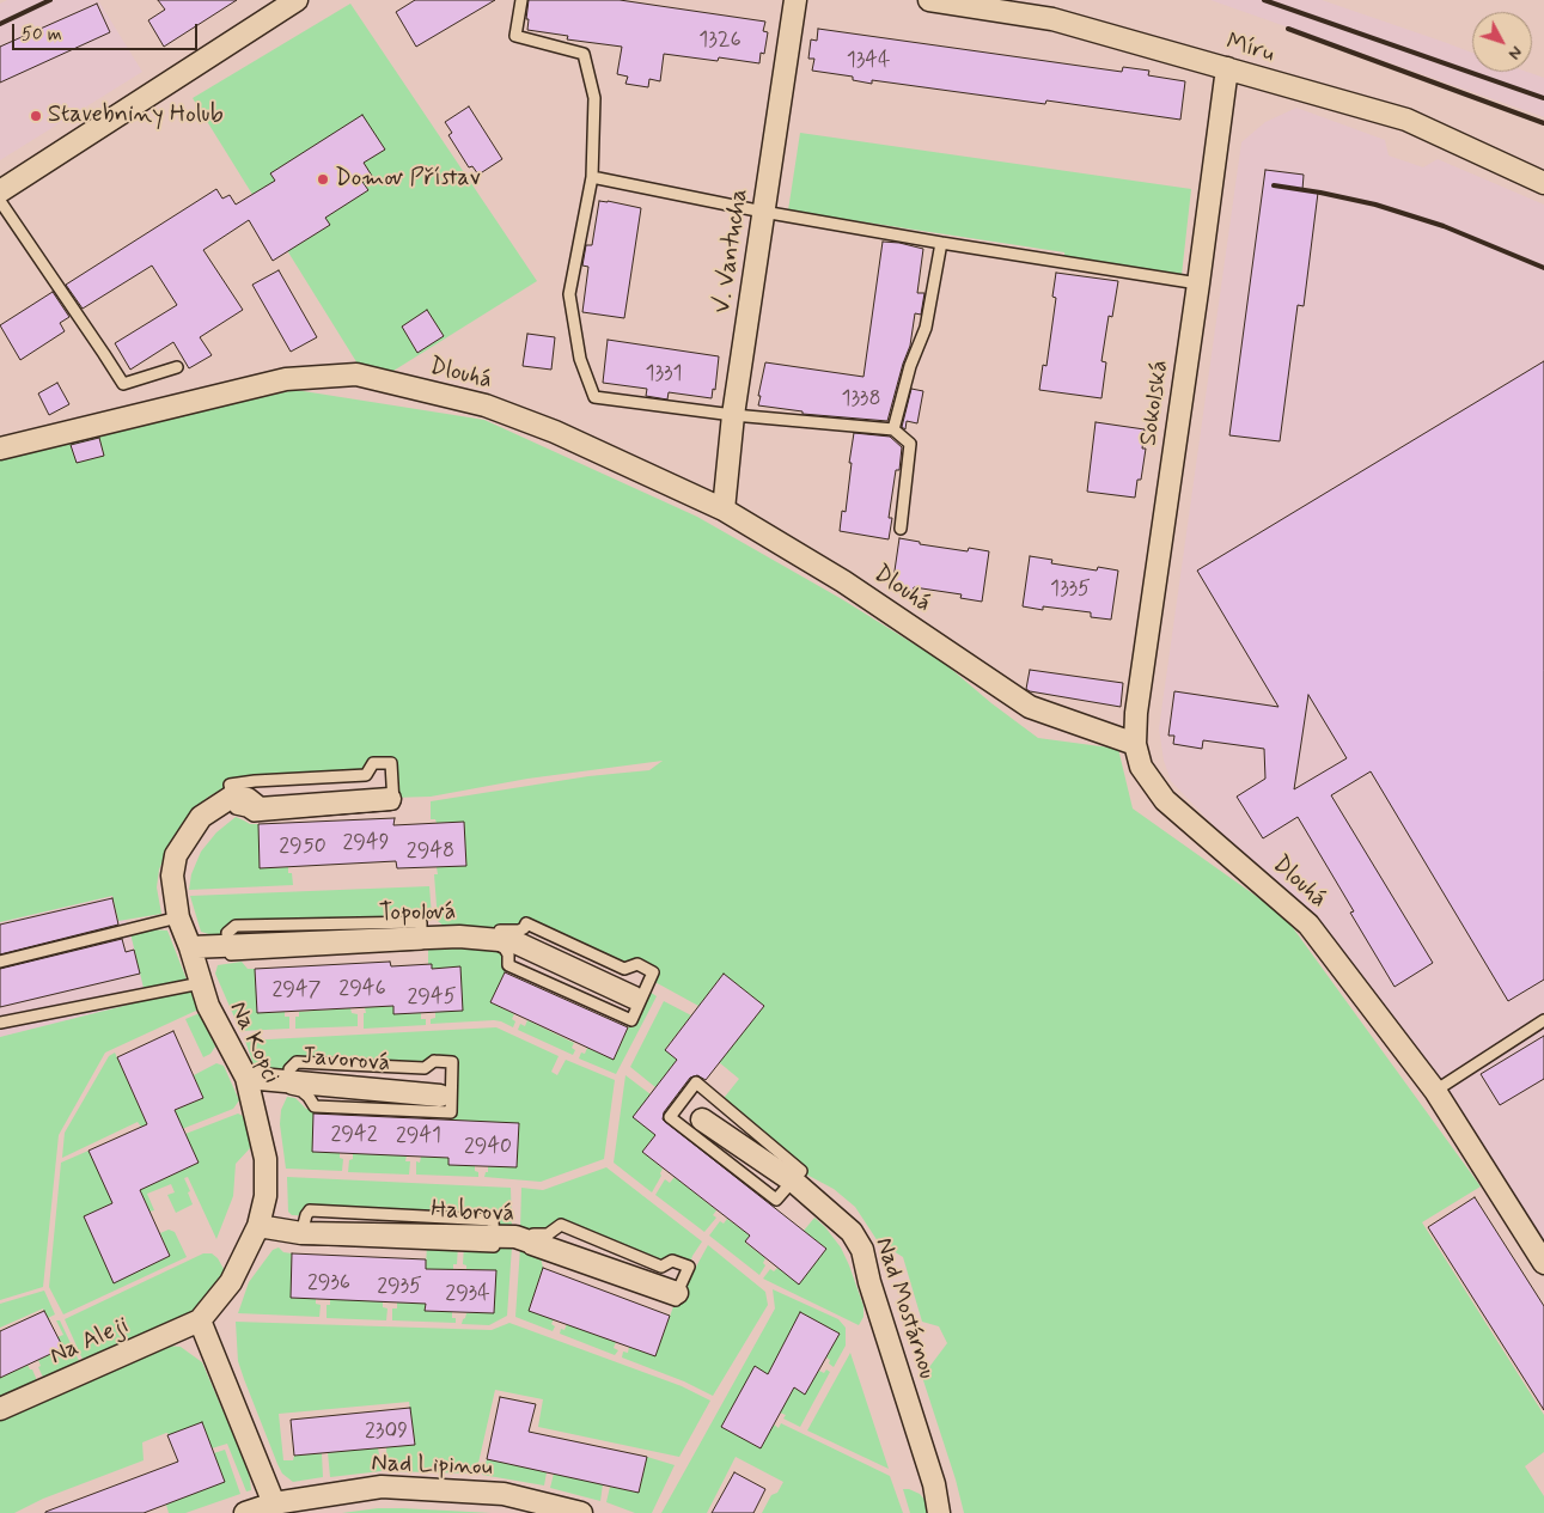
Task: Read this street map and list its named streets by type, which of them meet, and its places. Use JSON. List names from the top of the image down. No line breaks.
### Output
{"streets":{"street":["Míru","V. Vantucha","Dlouhá","Sokolská","Topolová","Na Kopci","Javorová","Habrová","Nad Mostárnou","Na Aleji","Nad Lipinou"]},"crossings":[["Míru","Sokolská"],["V. Vantucha","Dlouhá"],["Dlouhá","Sokolská"],["Topolová","Na Kopci"],["Na Kopci","Javorová"],["Na Kopci","Habrová"],["Na Kopci","Na Aleji"]],"places":["Stavebniny Holub","Domov Přístav"],"house_numbers":["1326","1344","1331","1338","1335","2949","2950","2948","2946","2947","2945","2942","2941","2940","2936","2935","2934","2309"],"scale_bar":"50 m","north":"bottom right"}
